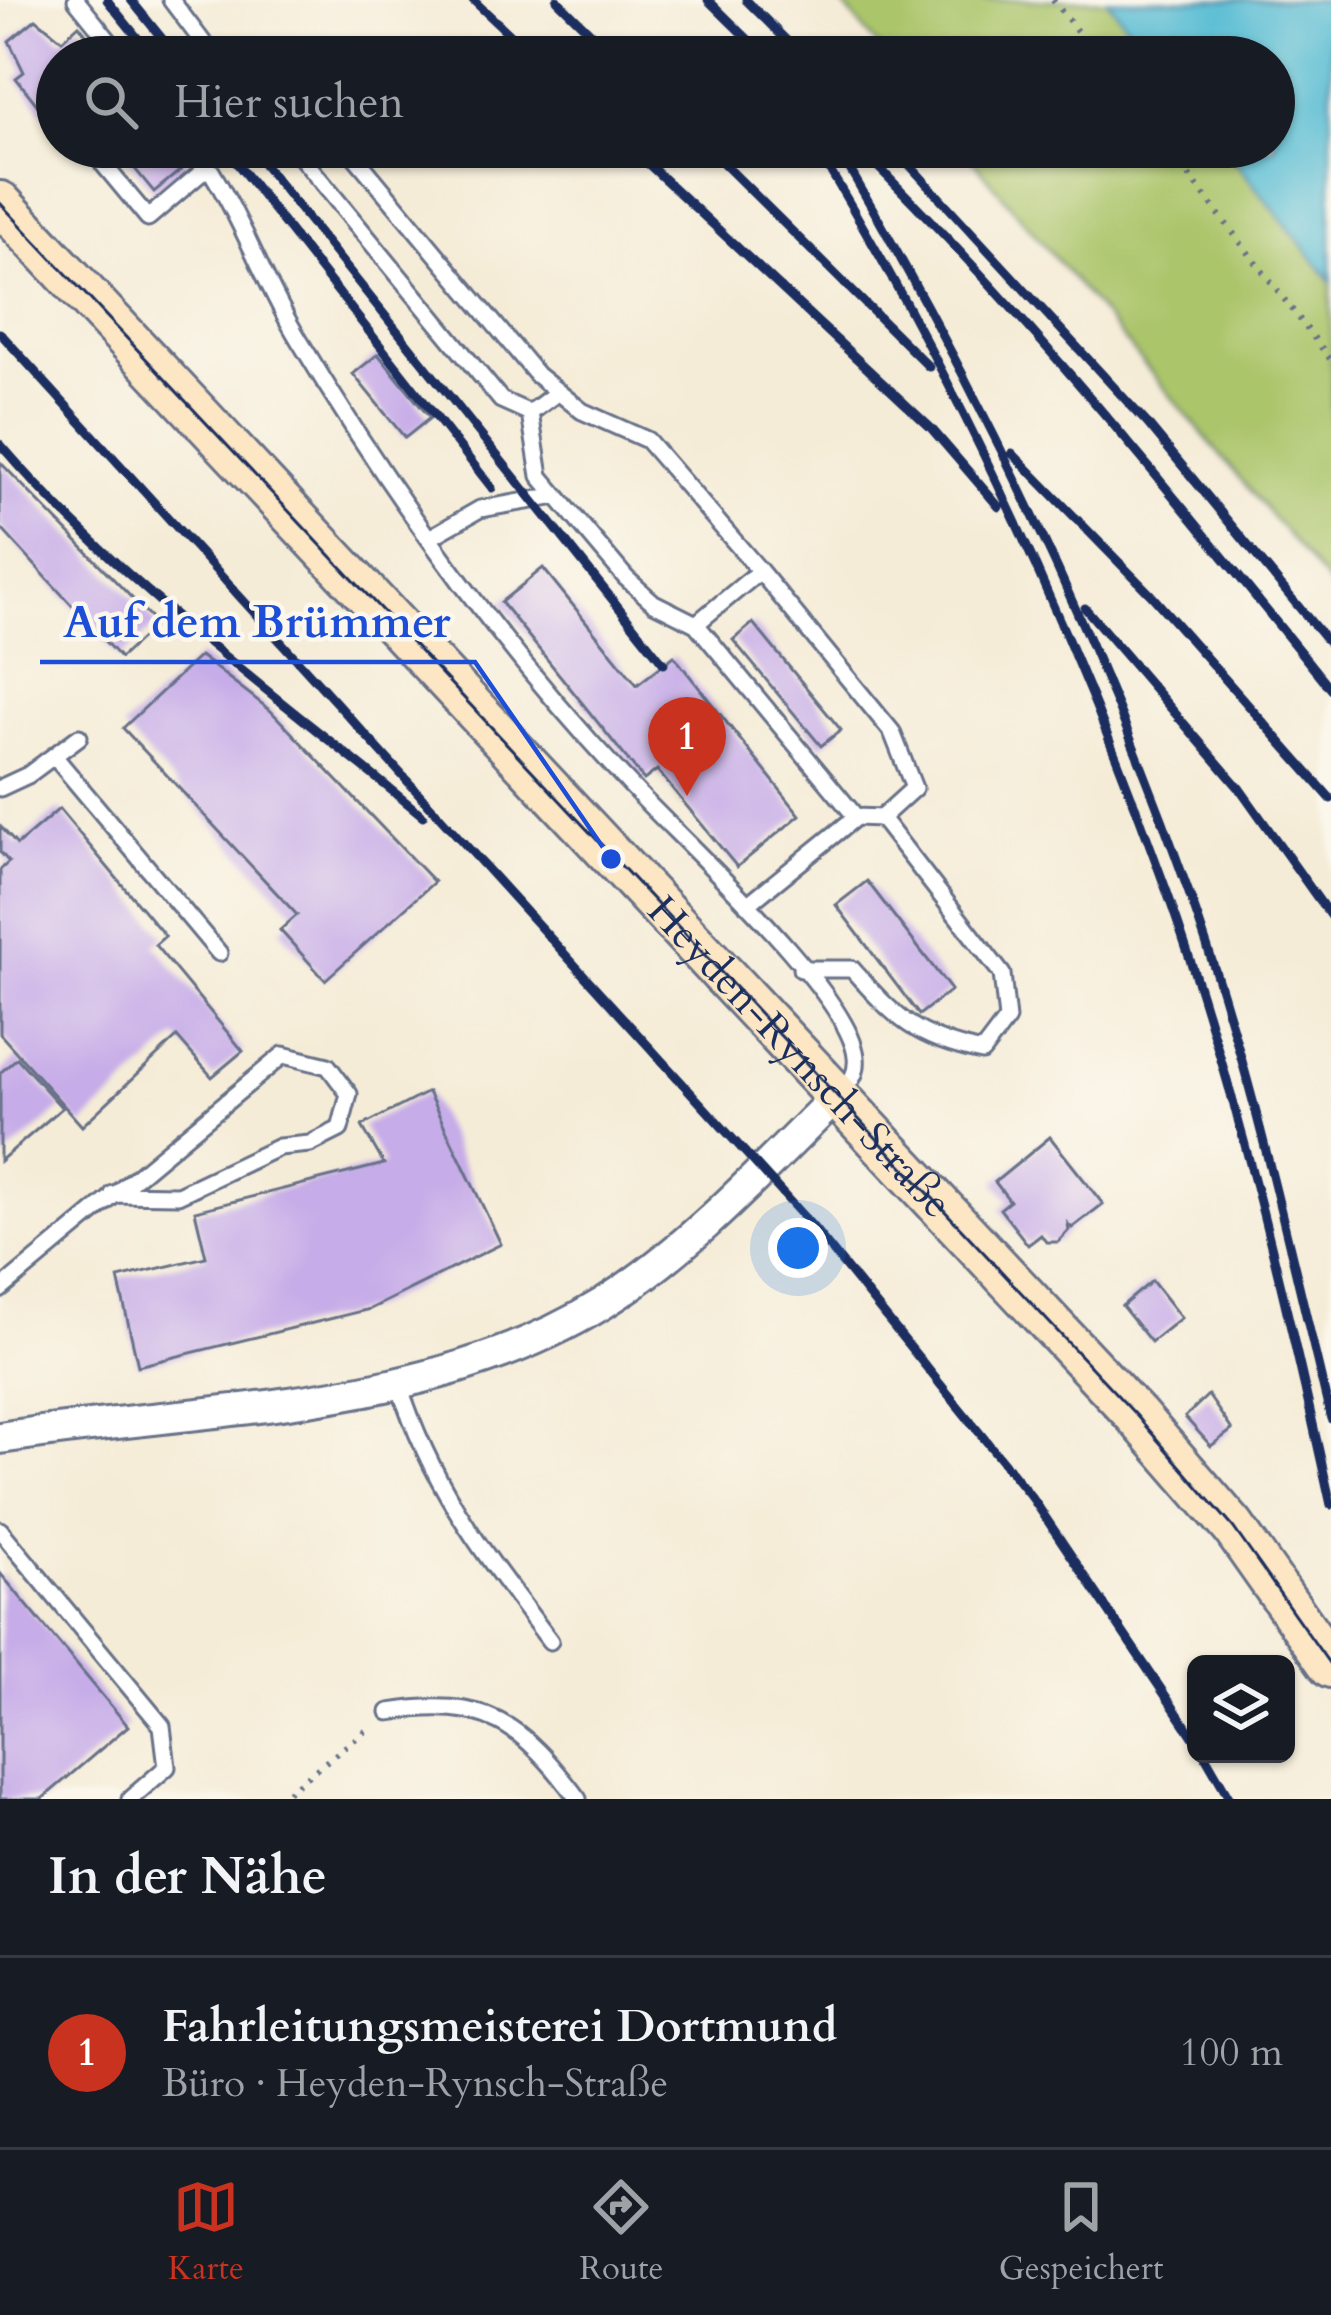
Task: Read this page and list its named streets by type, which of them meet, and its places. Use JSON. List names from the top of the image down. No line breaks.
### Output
{"streets":{"main road":["Heyden-Rynsch-Straße"]},"places":["Auf dem Brümmer"],"page":{"search":"Hier suchen","pins":"1","heading":"In der Nähe","list":[{"mark":"1","name":"Fahrleitungsmeisterei Dortmund","note":"Büro · Heyden-Rynsch-Straße","value":"100 m"}],"nav":["Karte","Route","Gespeichert"]}}
